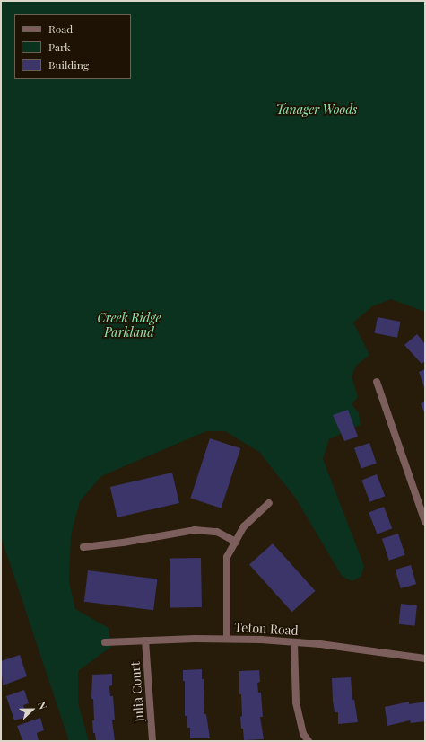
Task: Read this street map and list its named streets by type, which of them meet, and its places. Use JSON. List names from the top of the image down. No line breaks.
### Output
{"streets":{"street":["Teton Road","Julia Court"]},"crossings":[["Teton Road","Julia Court"]],"parks":["Tanager Woods","Creek Ridge Parkland"],"legend":["Road","Park","Building"],"north":"right"}
